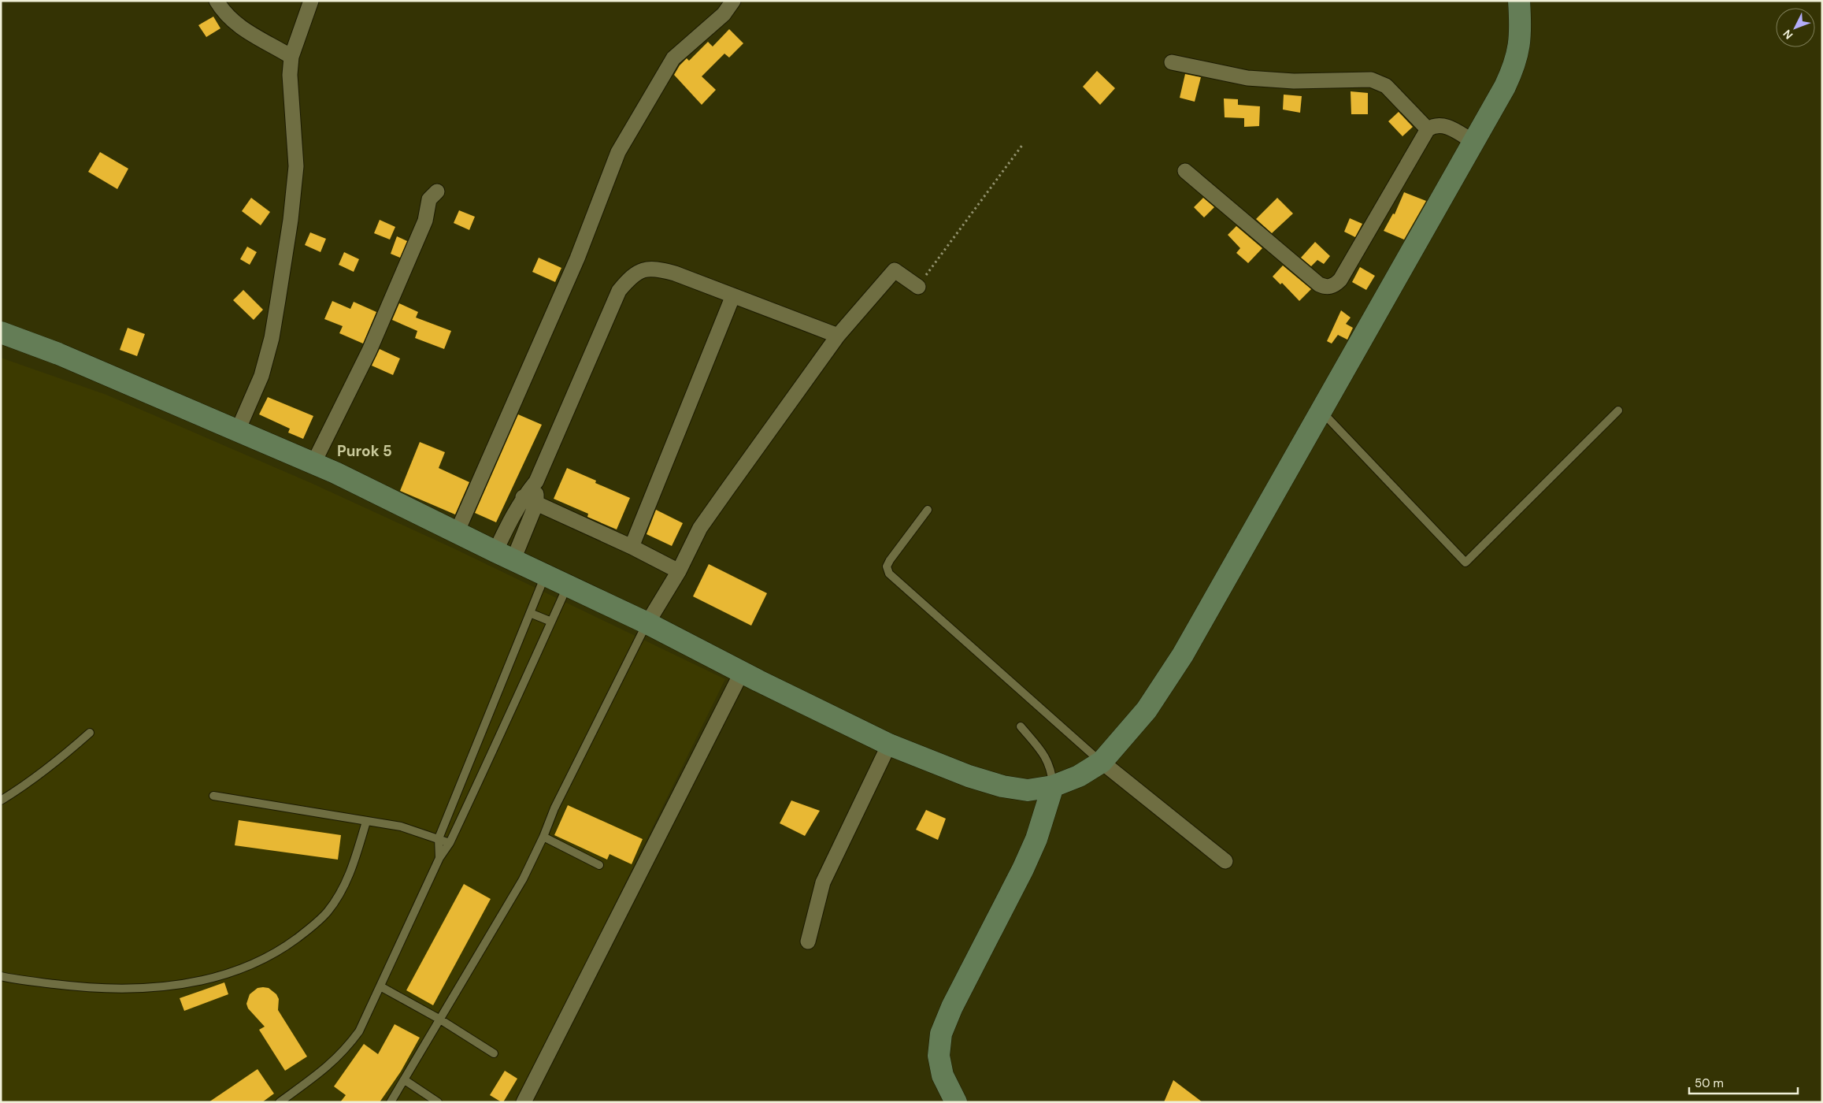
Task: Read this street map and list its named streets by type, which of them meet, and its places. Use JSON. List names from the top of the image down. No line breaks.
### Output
{"districts":["Purok 5"],"scale_bar":"50 m","north":"bottom left"}
